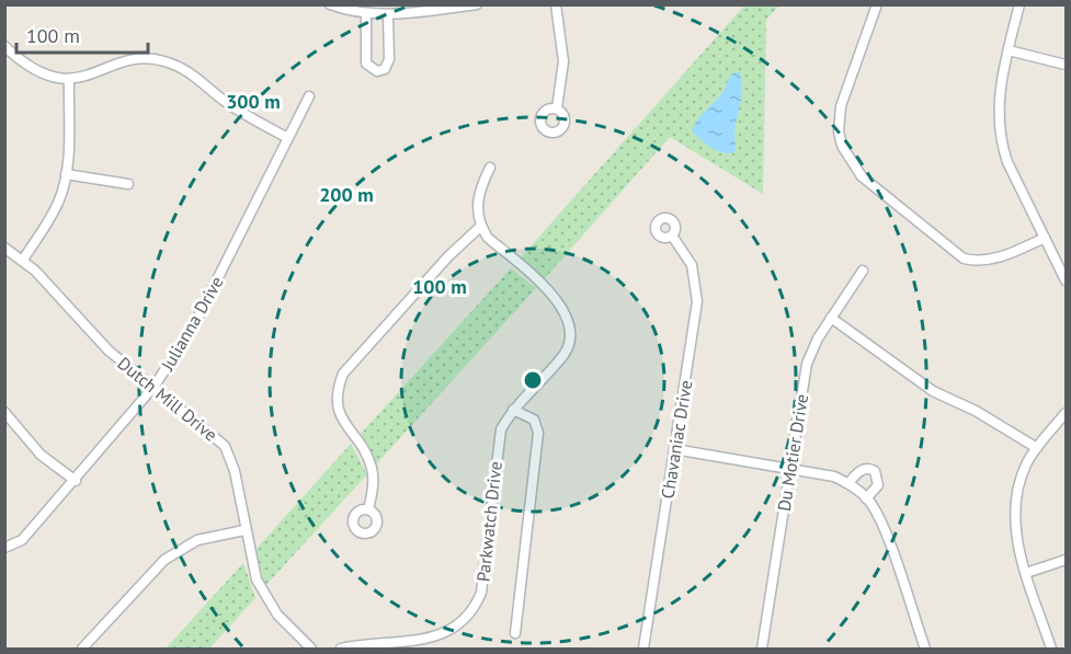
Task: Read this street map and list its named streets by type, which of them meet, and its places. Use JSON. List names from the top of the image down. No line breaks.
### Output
{"streets":{"street":["Julianna Drive","Dutch Mill Drive","Chavaniac Drive","Du Motier Drive","Parkwatch Drive"]},"crossings":[["Julianna Drive","Dutch Mill Drive"]],"scale_bar":"100 m","rings":["300 m","200 m","100 m"]}
